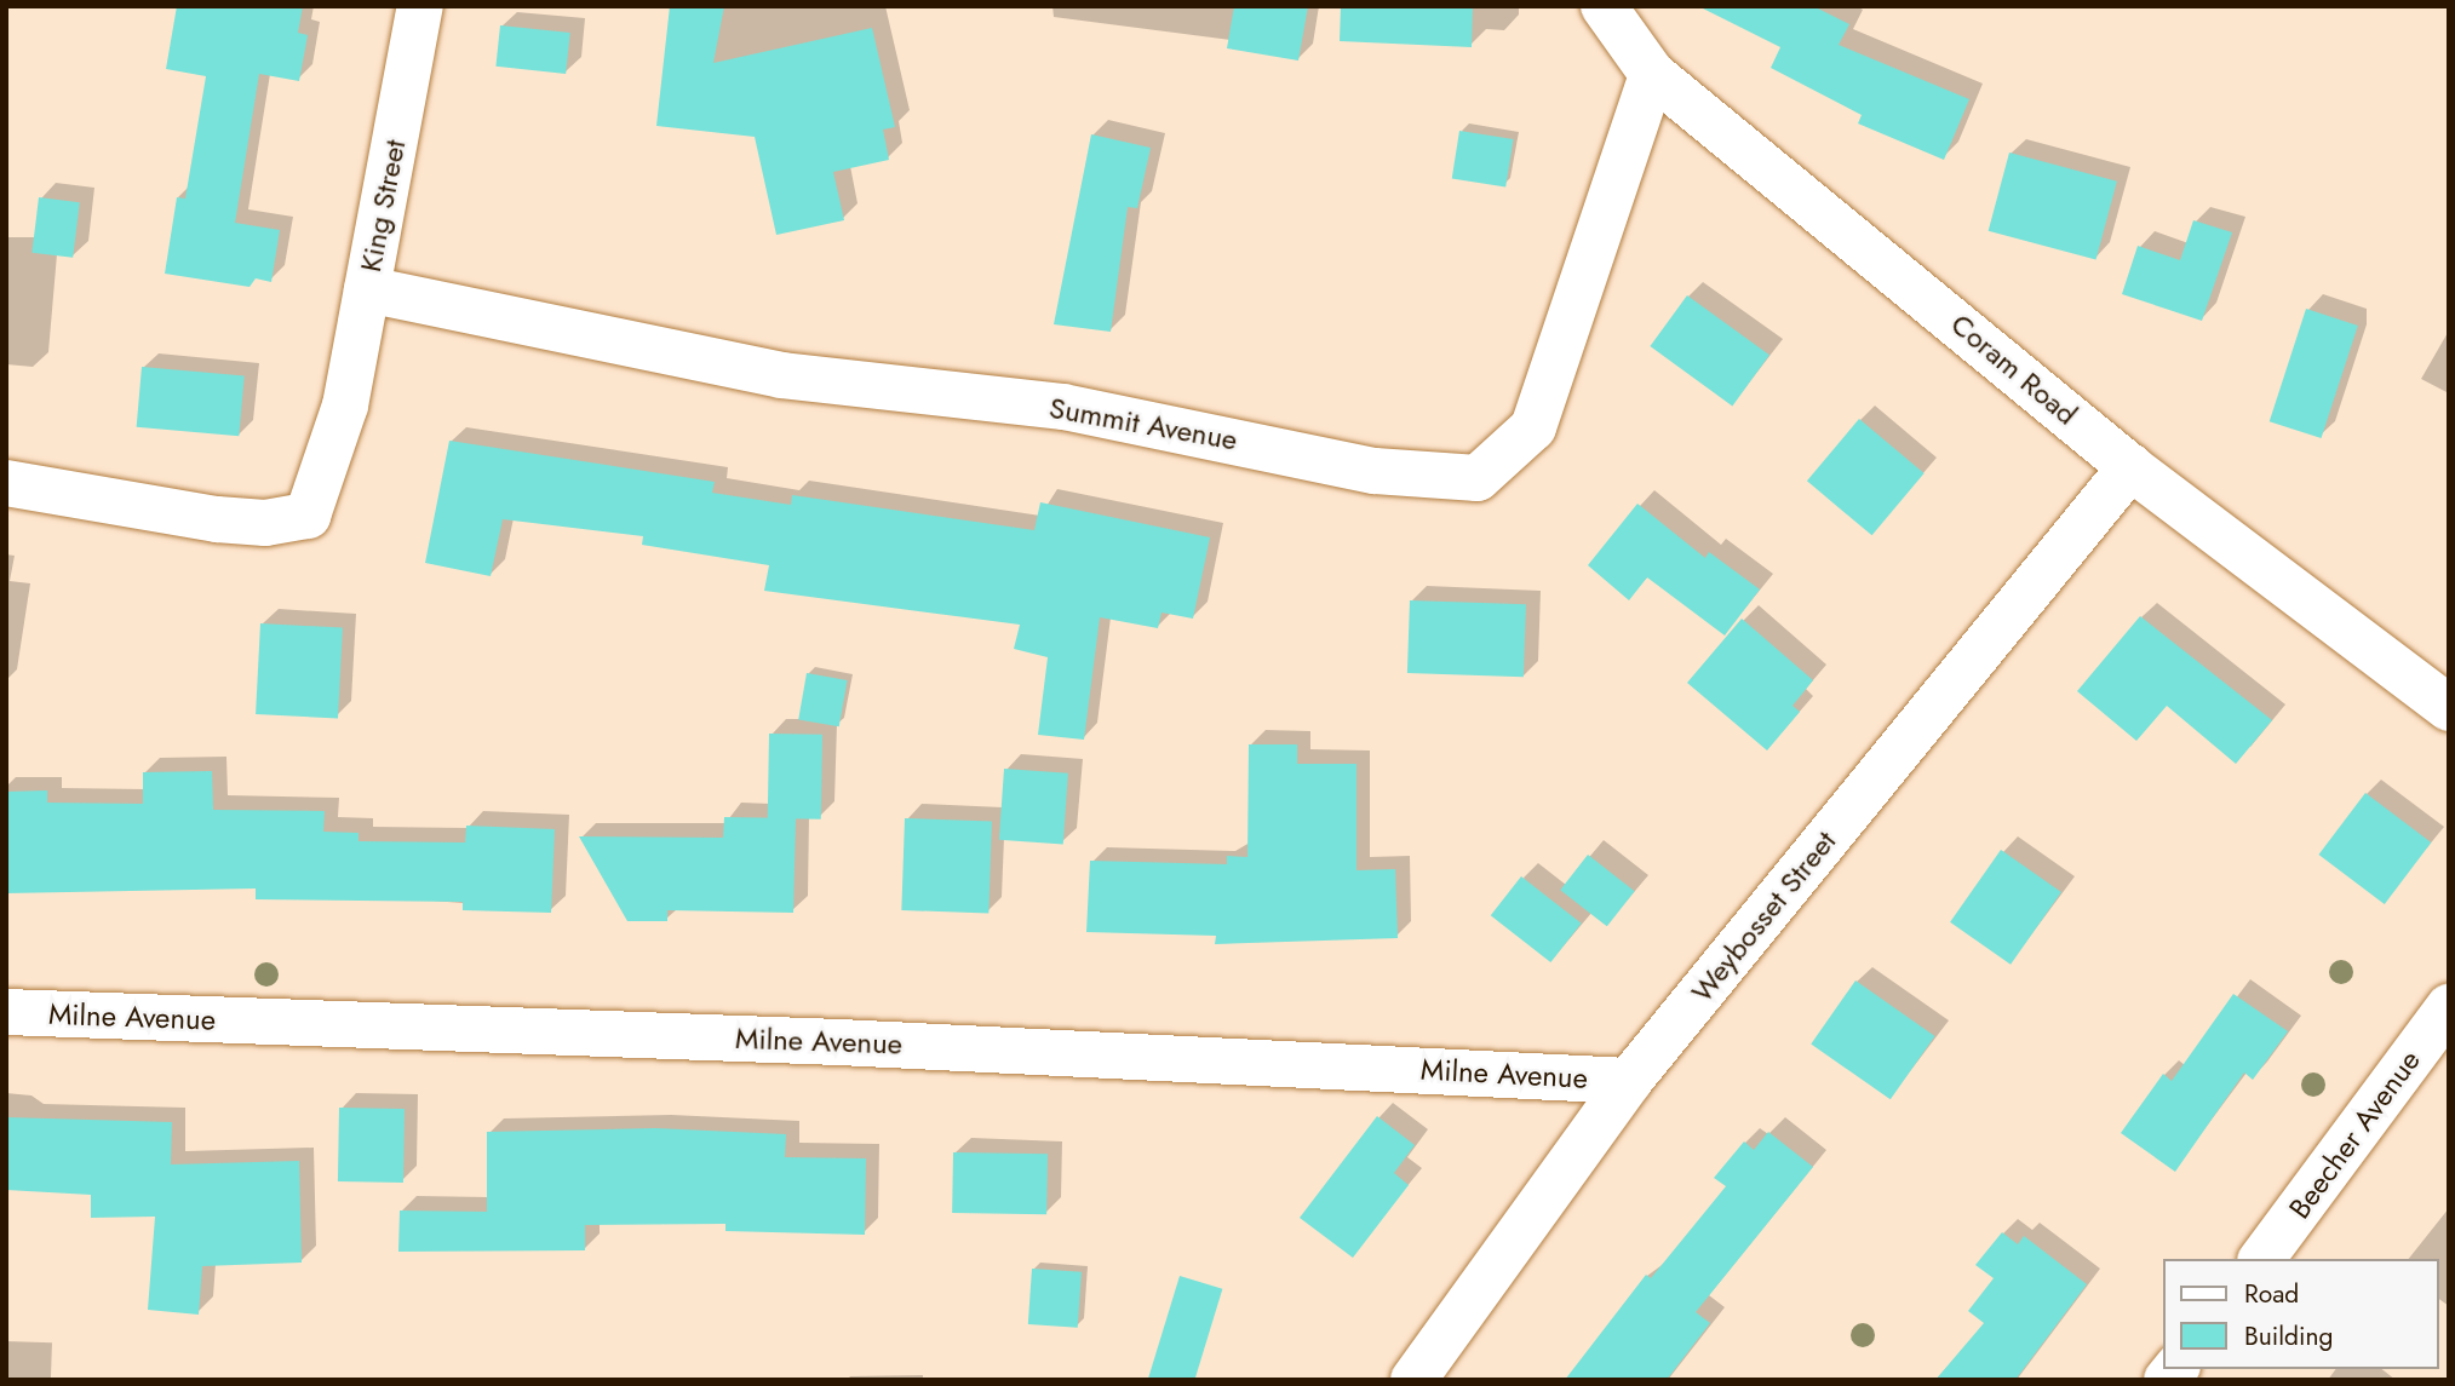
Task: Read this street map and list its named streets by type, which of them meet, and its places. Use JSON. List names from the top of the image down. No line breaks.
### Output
{"streets":{"street":["King Street","Coram Road","Summit Avenue","Weybosset Street","Milne Avenue","Beecher Avenue"]},"crossings":[["King Street","Summit Avenue"],["Coram Road","Summit Avenue"],["Coram Road","Weybosset Street"],["Weybosset Street","Milne Avenue"]],"legend":["Road","Building"]}
